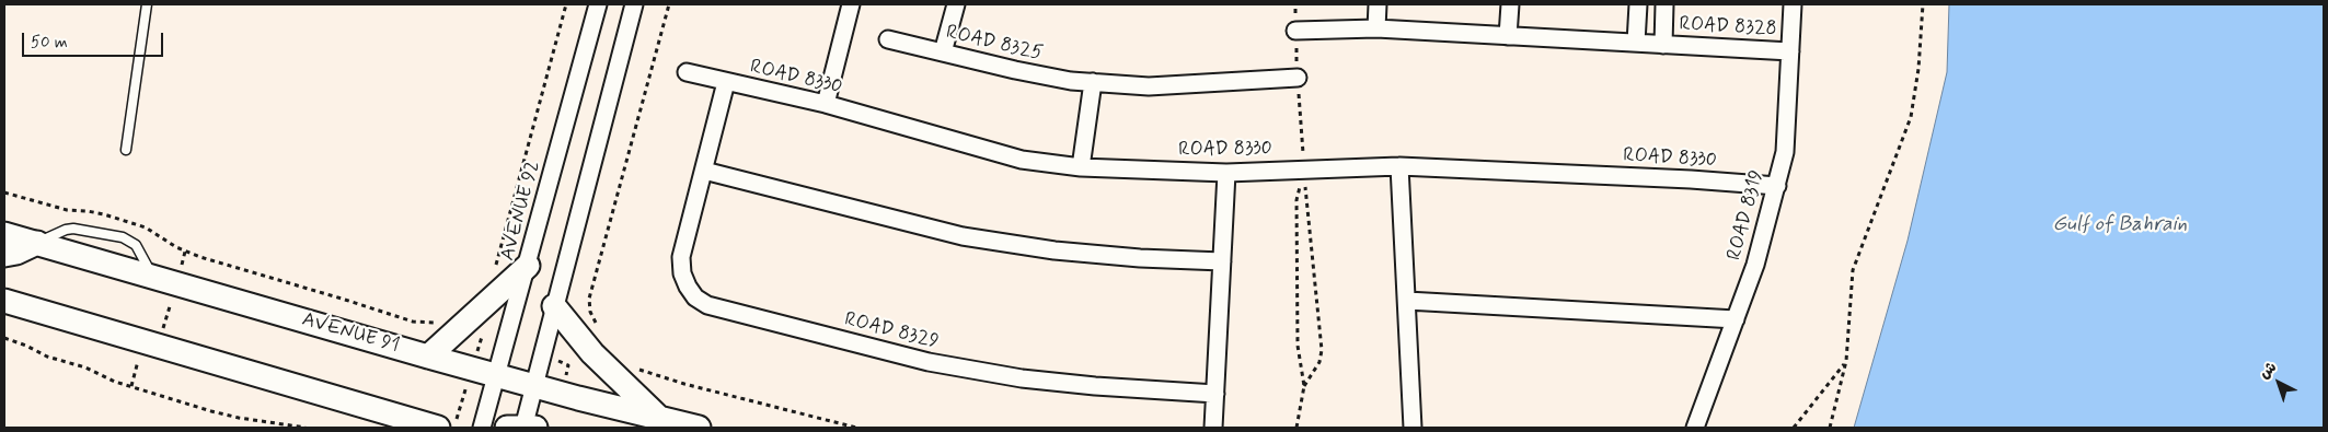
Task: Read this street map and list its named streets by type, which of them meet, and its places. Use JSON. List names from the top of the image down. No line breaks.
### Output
{"streets":{"street":["ROAD 8328","ROAD 8325","ROAD 8330","AVENUE 92","ROAD 8319","ROAD 8329","AVENUE 91"]},"crossings":[["ROAD 8328","ROAD 8319"],["ROAD 8330","ROAD 8319"],["ROAD 8330","ROAD 8329"],["AVENUE 92","AVENUE 91"]],"water":["Gulf of Bahrain"],"scale_bar":"50 m","north":"top left"}
